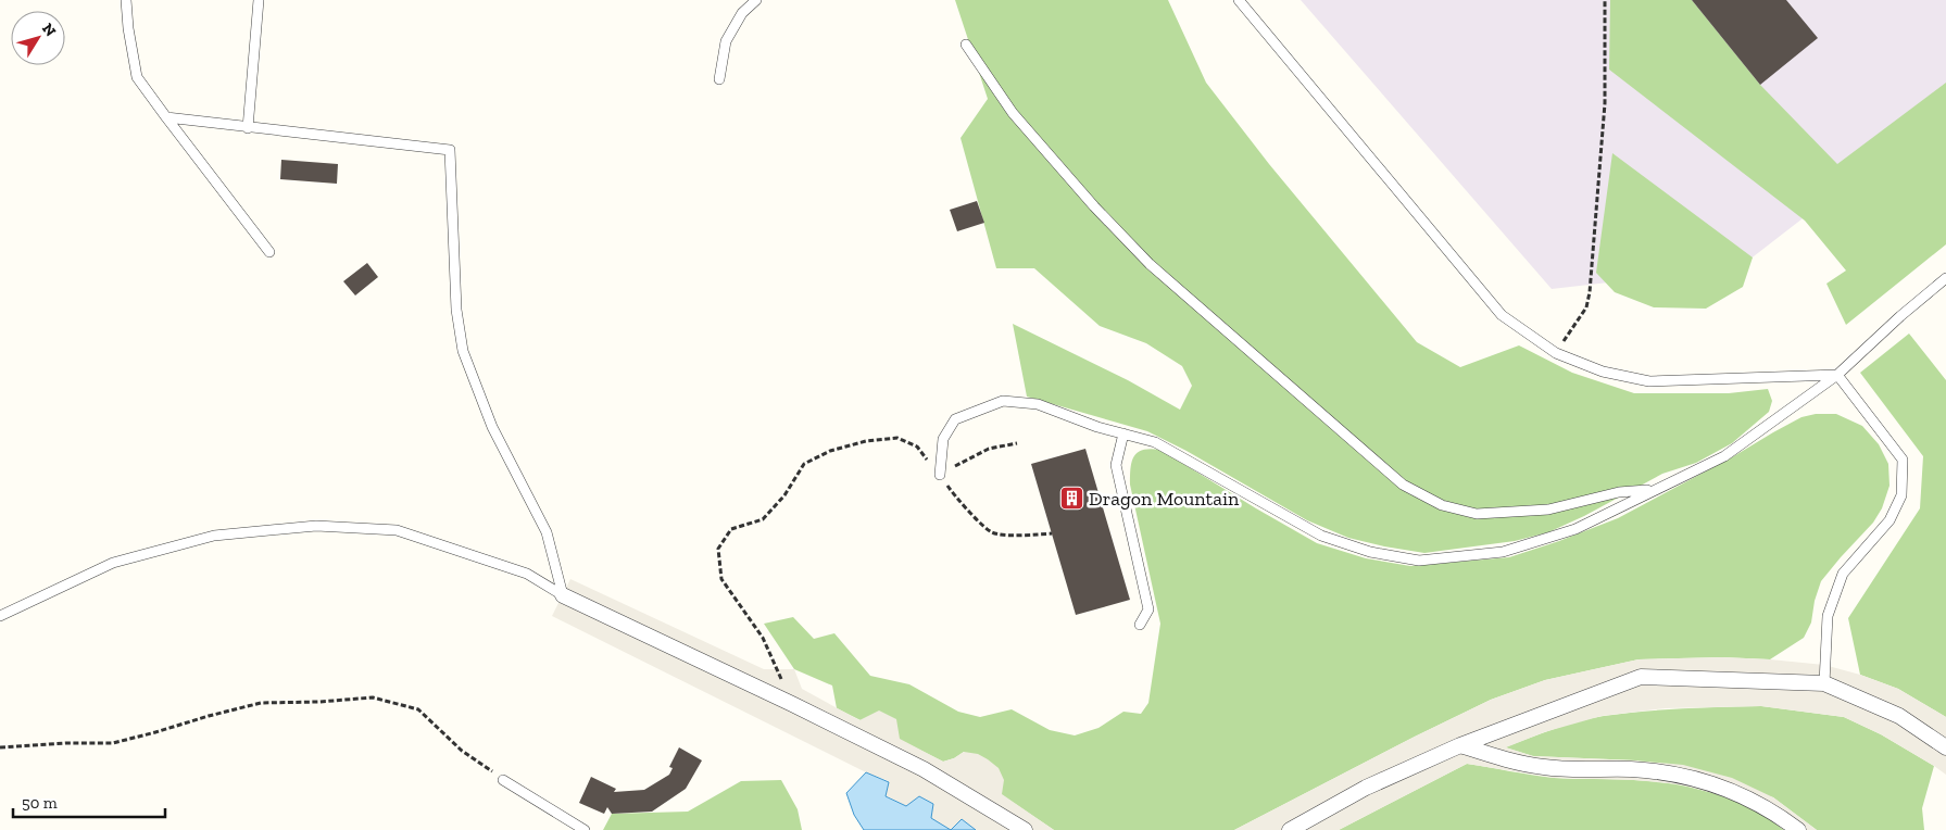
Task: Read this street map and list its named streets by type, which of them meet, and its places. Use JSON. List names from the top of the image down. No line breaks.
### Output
{"places":{"building":["Dragon Mountain"]},"scale_bar":"50 m","north":"top right"}
